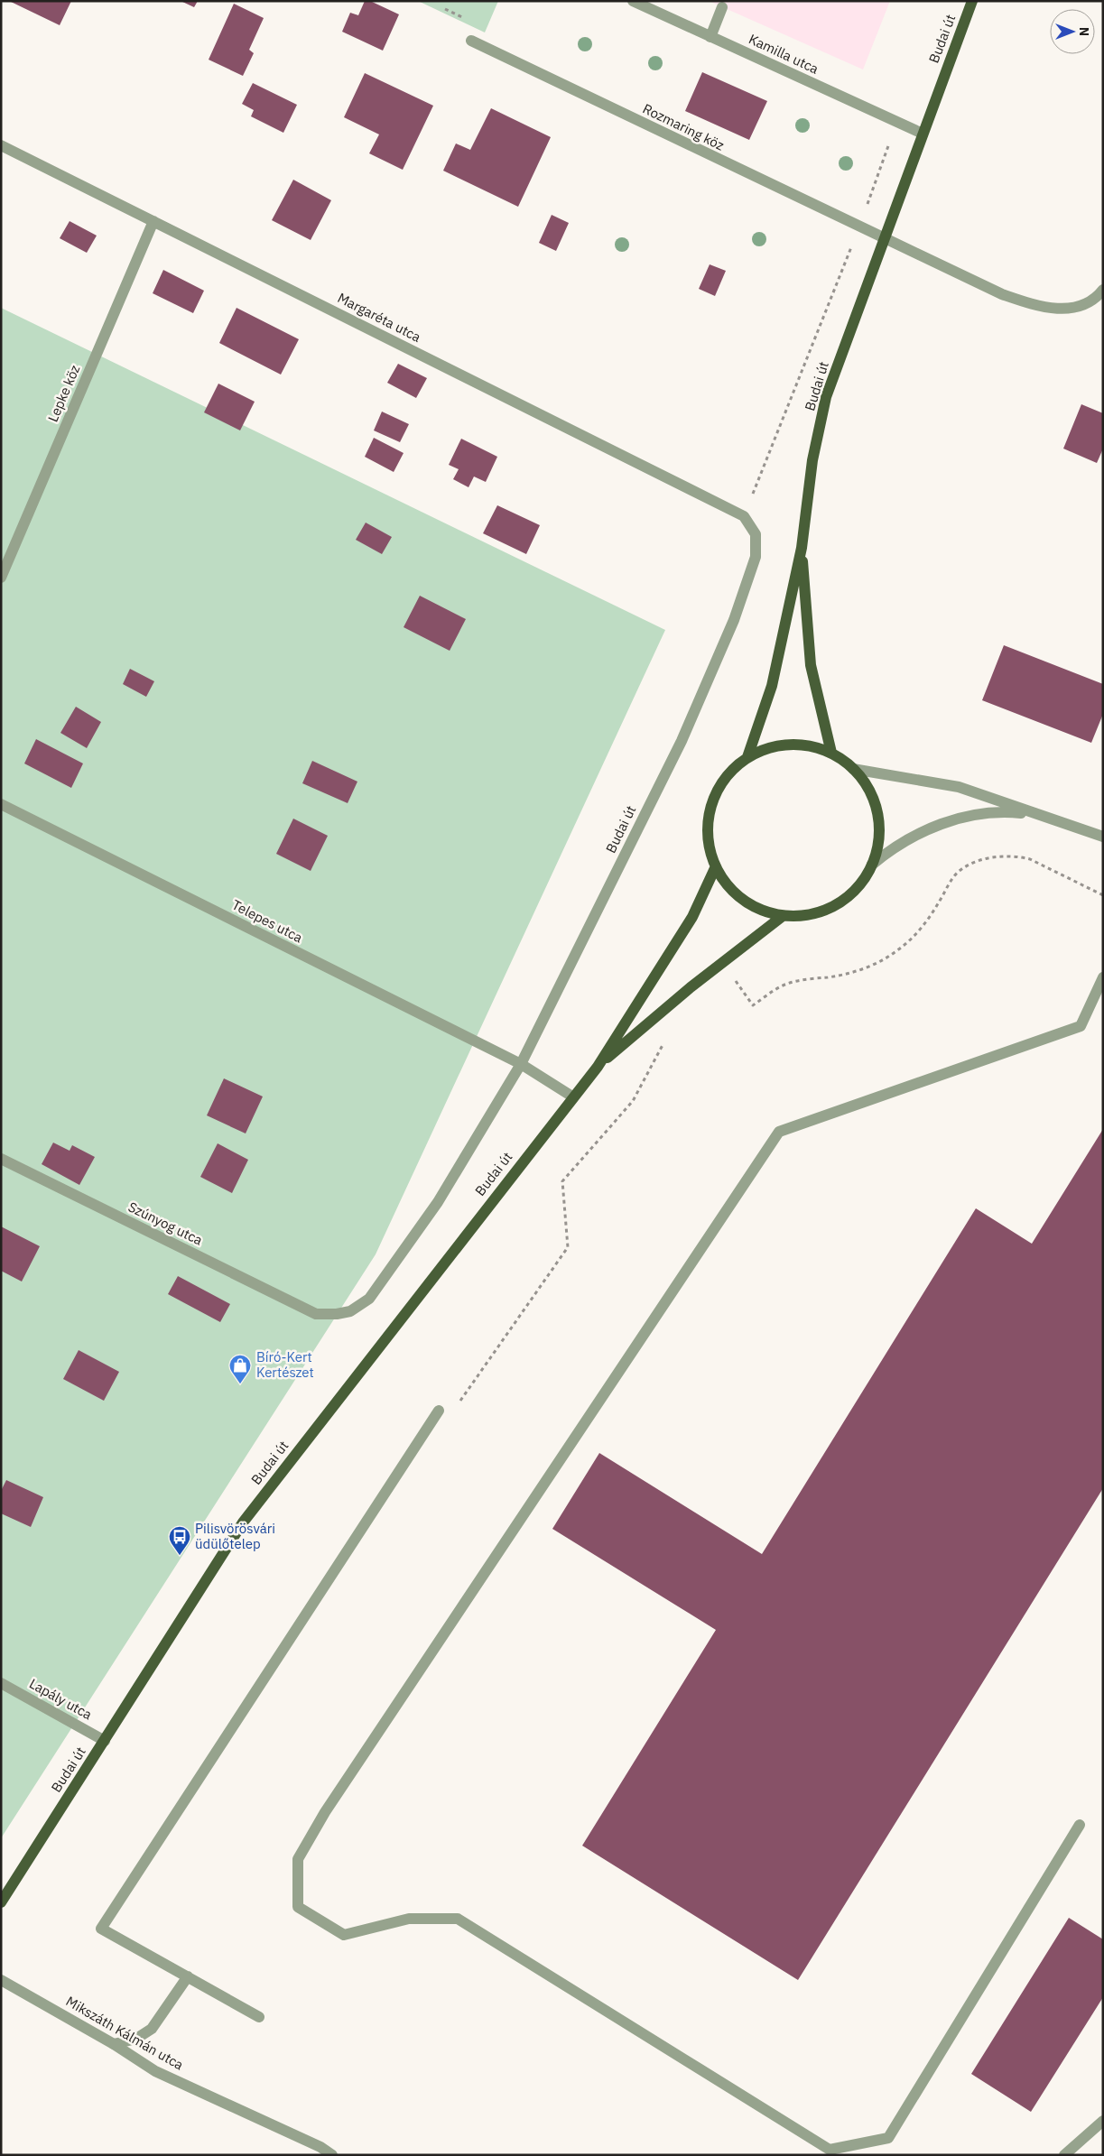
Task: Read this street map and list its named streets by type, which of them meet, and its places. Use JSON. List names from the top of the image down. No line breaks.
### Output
{"streets":{"main road":["Budai út"],"street":["Kamilla utca","Rozmaring köz","Margaréta utca","Lepke köz","Telepes utca","Szúnyog utca","Lapály utca","Mikszáth Kálmán utca"]},"crossings":[["Budai út","Kamilla utca"],["Budai út","Rozmaring köz"],["Budai út","Margaréta utca"],["Budai út","Telepes utca"],["Budai út","Szúnyog utca"],["Budai út","Lapály utca"],["Margaréta utca","Lepke köz"]],"places":{"shop":["Bíró-Kert Kertészet"],"bus stop":["Pilisvörösvári üdülőtelep"]},"north":"right"}
